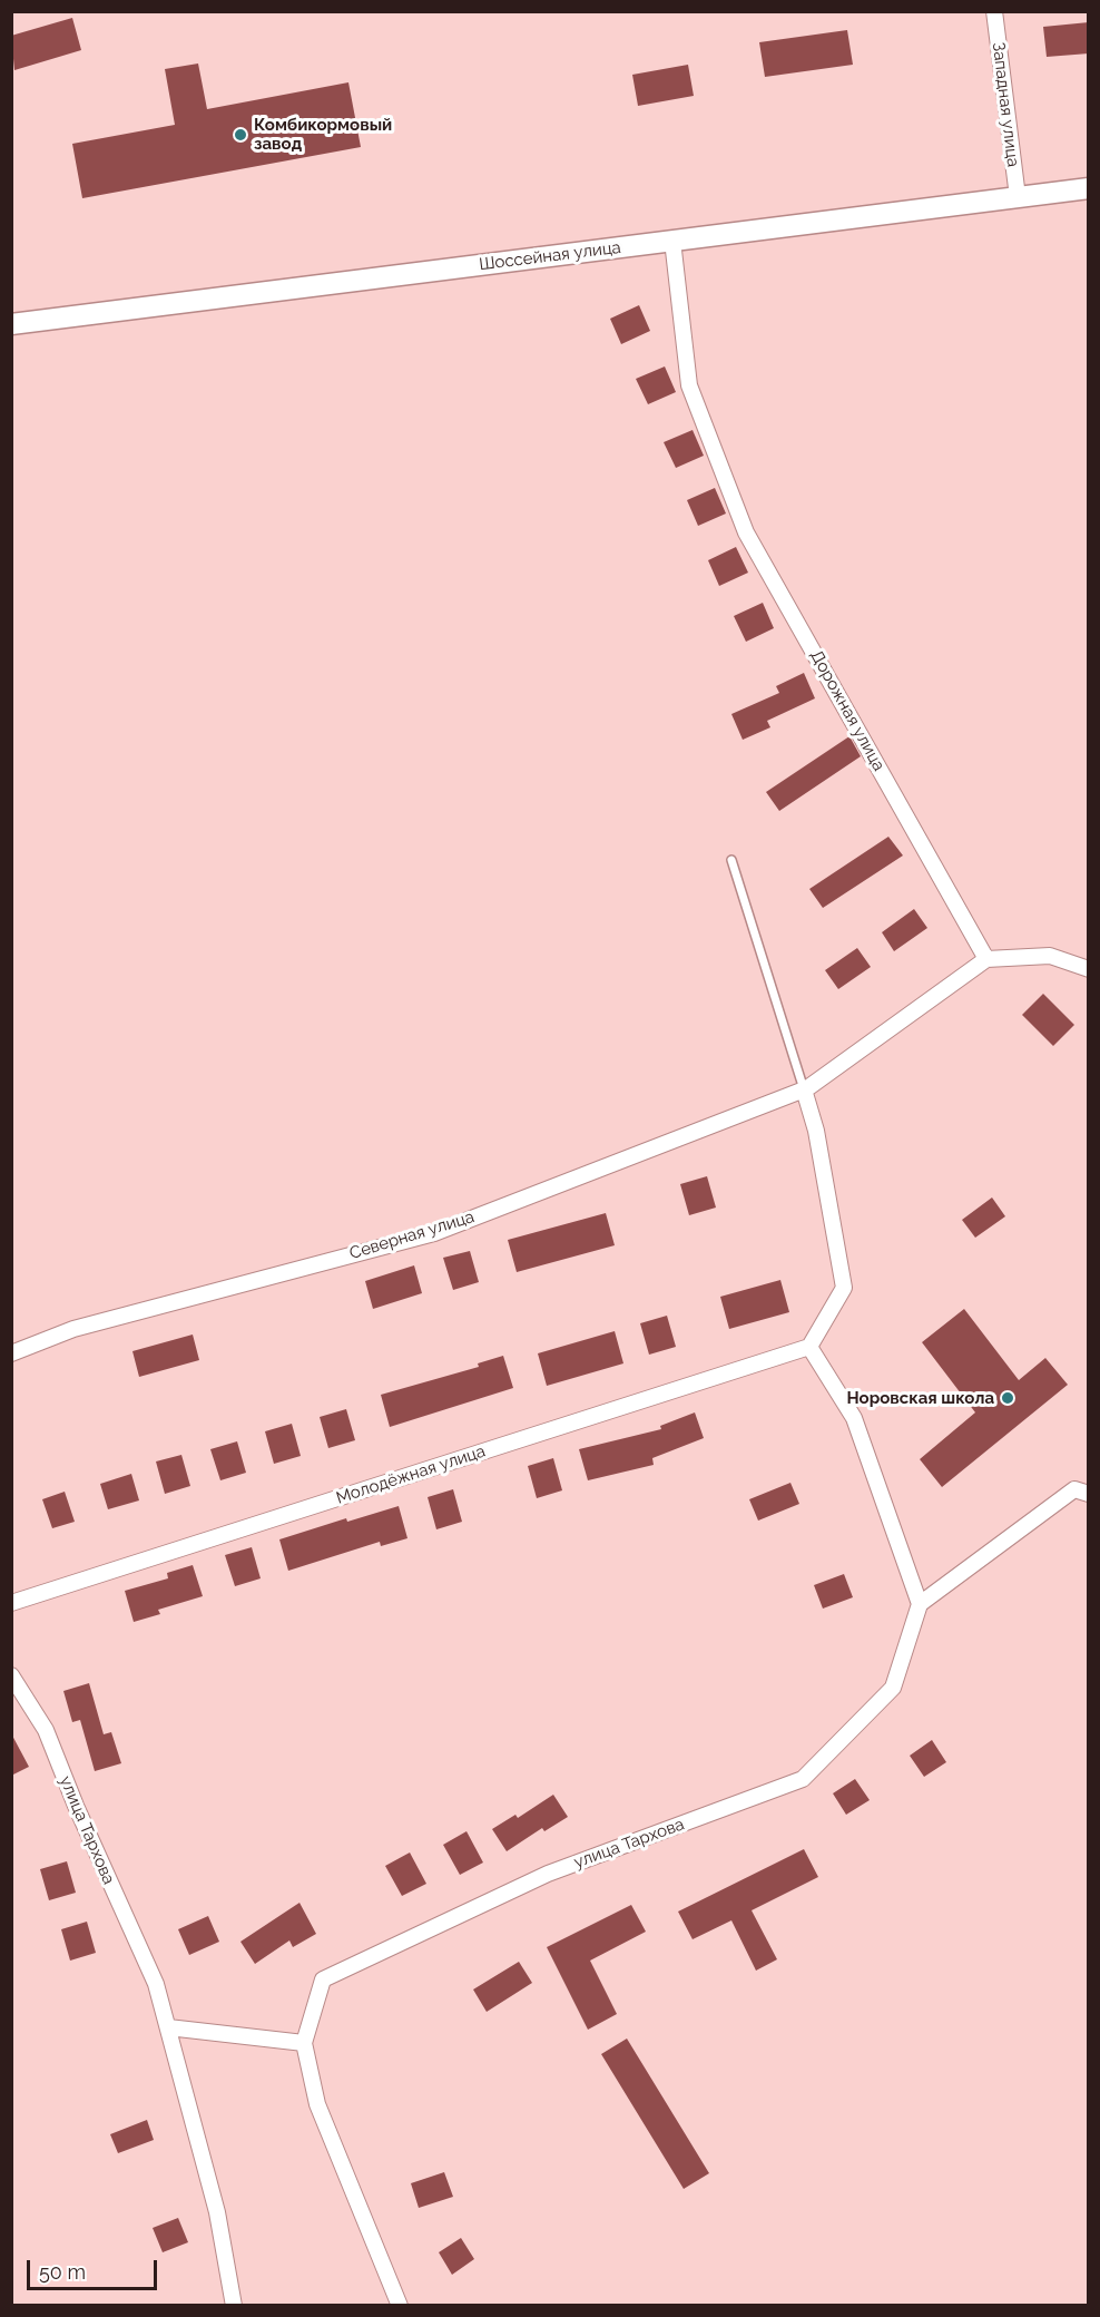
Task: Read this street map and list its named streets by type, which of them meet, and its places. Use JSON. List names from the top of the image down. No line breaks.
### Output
{"streets":{"main road":["Шоссейная улица"],"street":["Западная улица","Дорожная улица","Северная улица","Молодёжная улица","улица Тархова"]},"crossings":[["Западная улица","Шоссейная улица"],["Шоссейная улица","Дорожная улица"]],"places":["Комбикормовый завод","Норовская школа"],"scale_bar":"50 m"}
